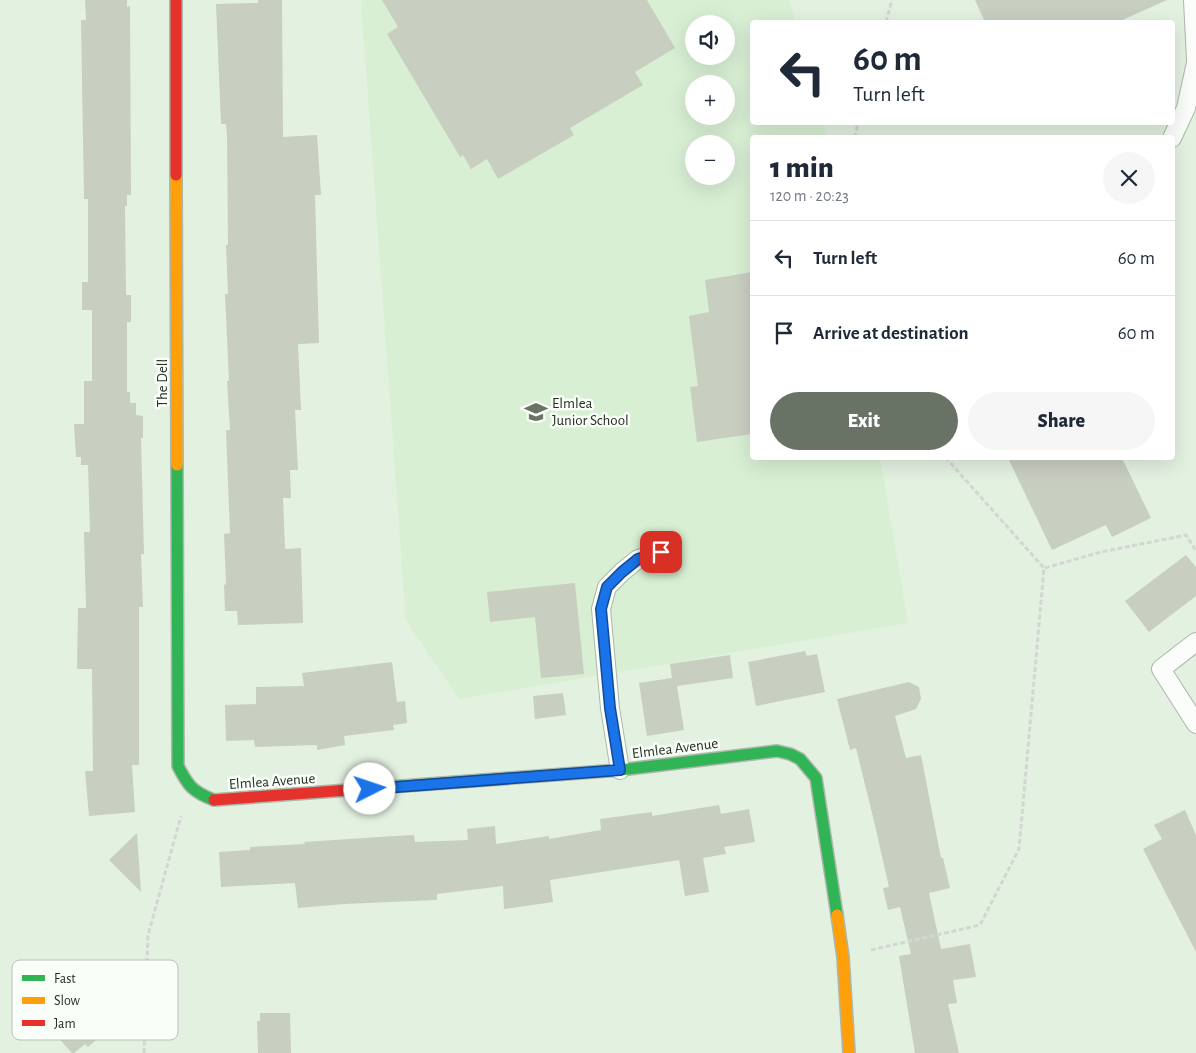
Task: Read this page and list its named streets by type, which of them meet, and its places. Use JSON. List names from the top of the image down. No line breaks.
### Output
{"streets":{"street":["The Dell","Elmlea Avenue"]},"crossings":[["The Dell","Elmlea Avenue"]],"places":{"school or university":["Elmlea Junior School"]},"legend":["Fast","Slow","Jam"],"page":{"map_buttons":["+","−"],"turn":["60 m","Turn left"],"heading":["1 min","120 m · 20:23"],"list":[{"name":"Turn left","value":"60 m"},{"name":"Arrive at destination","value":"60 m"}],"buttons":["Exit","Share"]}}
